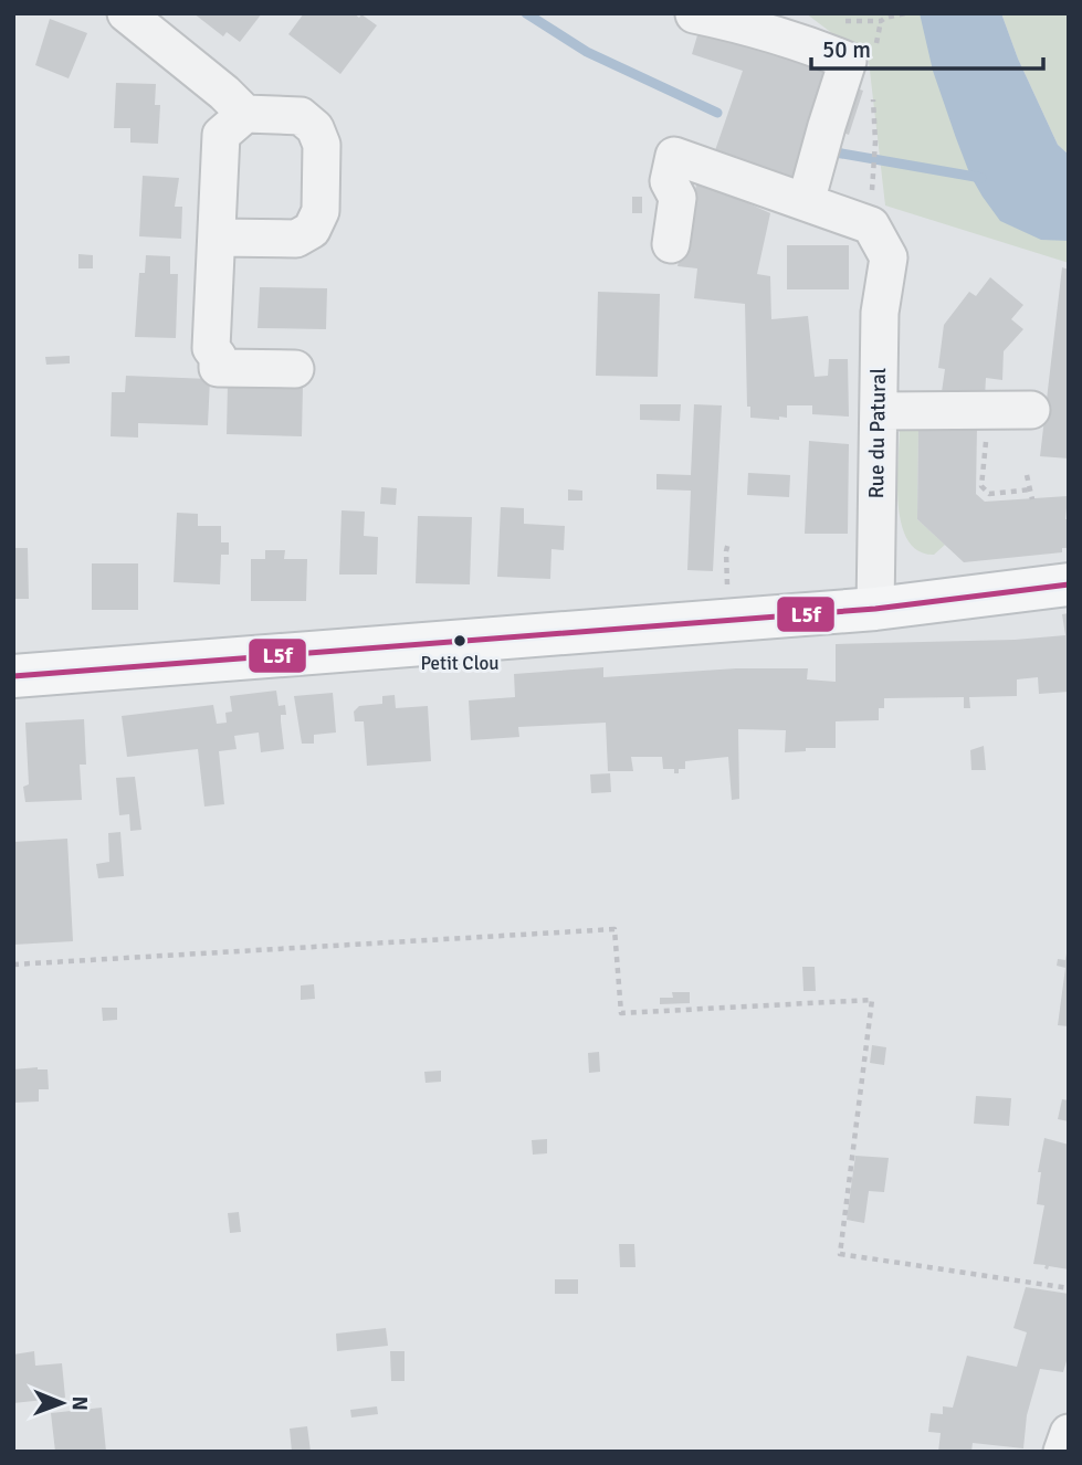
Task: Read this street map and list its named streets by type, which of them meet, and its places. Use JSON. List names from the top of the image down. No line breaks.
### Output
{"streets":{"street":["Rue du Patural"]},"places":["Petit Clou"],"lines":["transit line L5f"],"scale_bar":"50 m","north":"right"}
